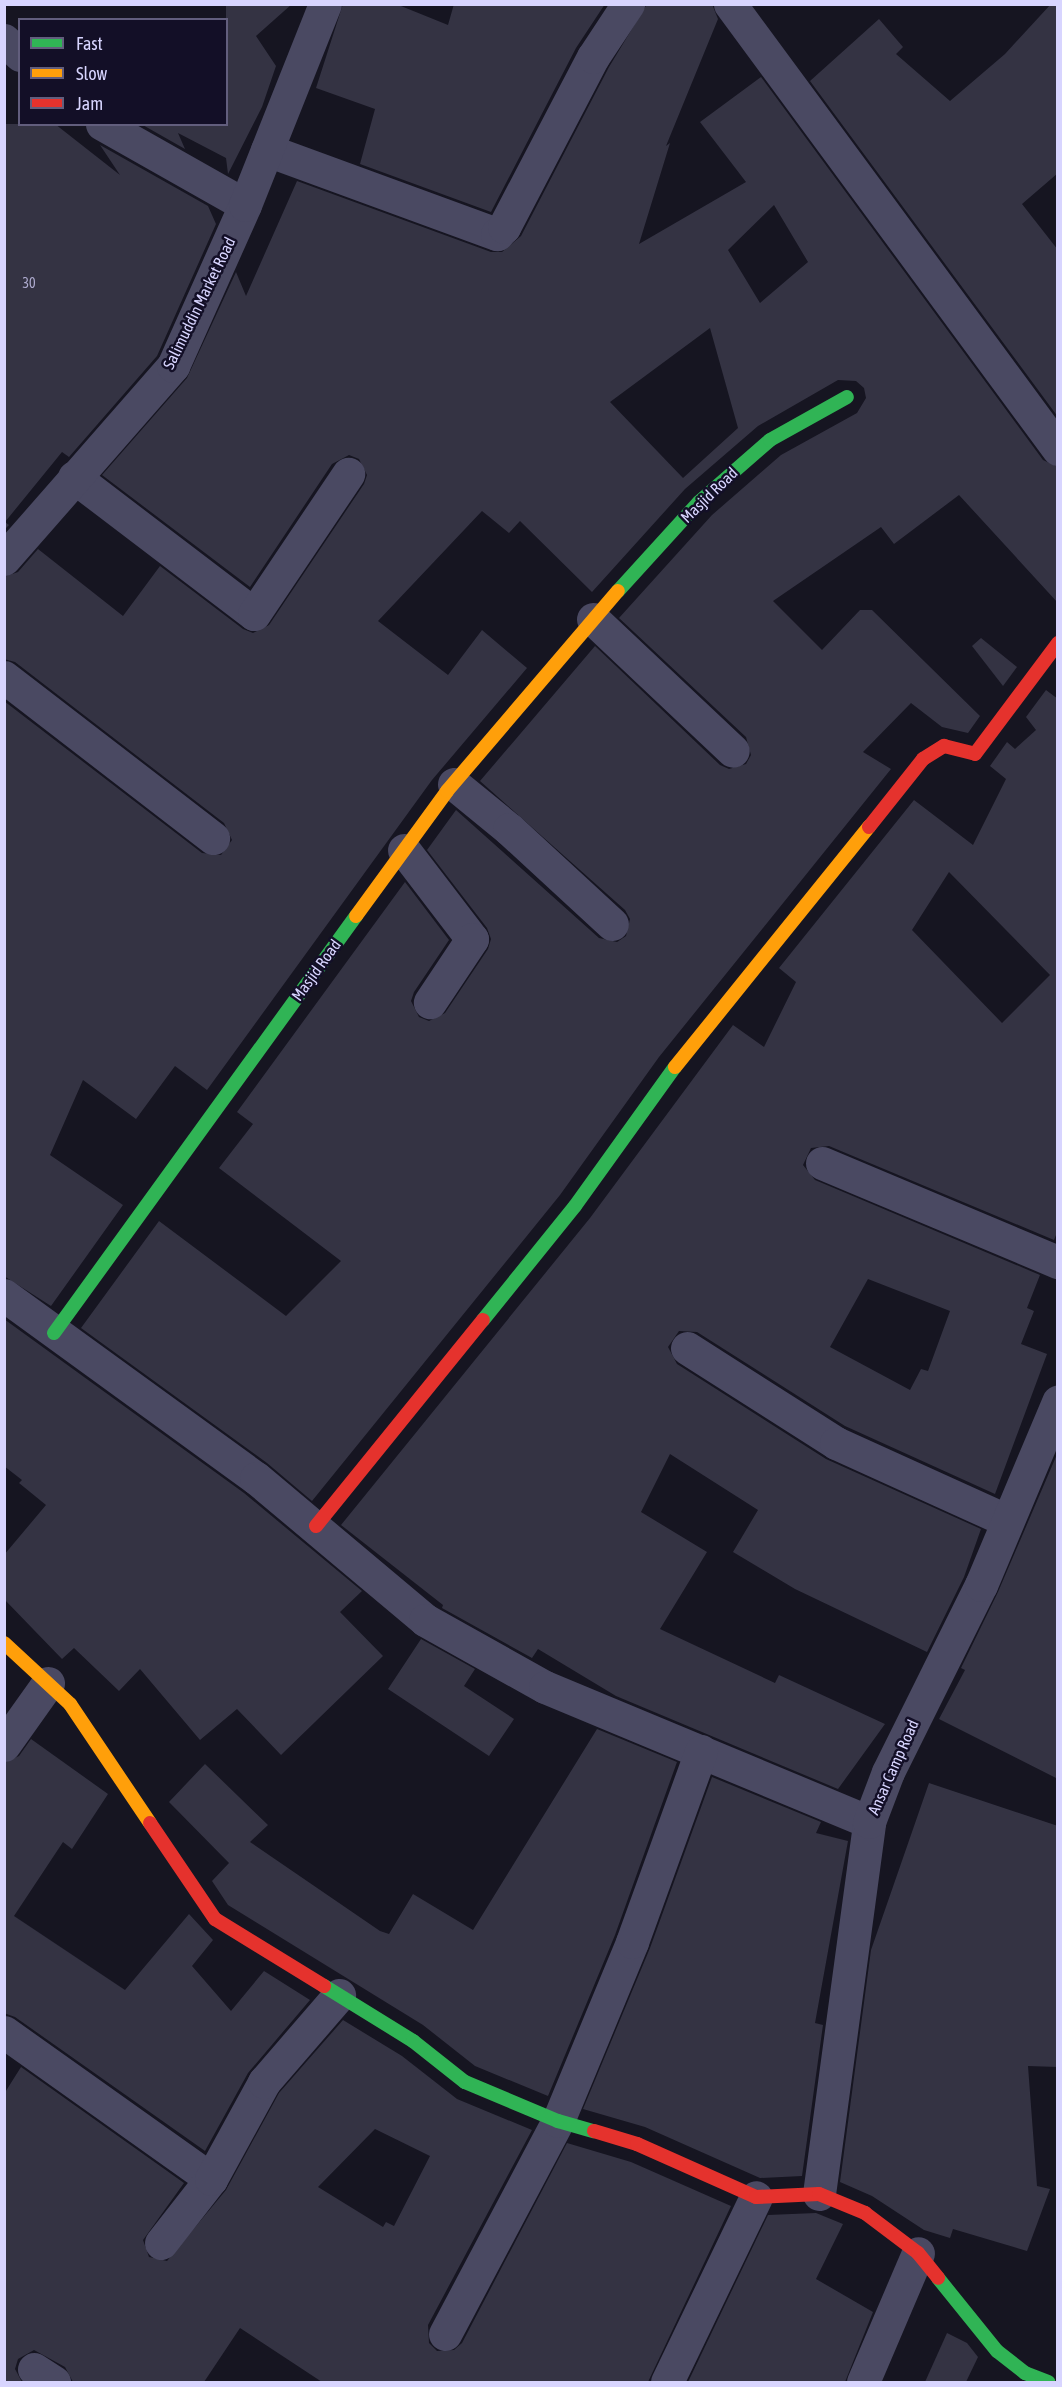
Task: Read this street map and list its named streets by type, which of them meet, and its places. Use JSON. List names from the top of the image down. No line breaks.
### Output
{"streets":{"street":["Salimuddin Market Road","Masjid Road","Ansar Camp Road"]},"house_numbers":["30"],"legend":["Fast","Slow","Jam"]}
